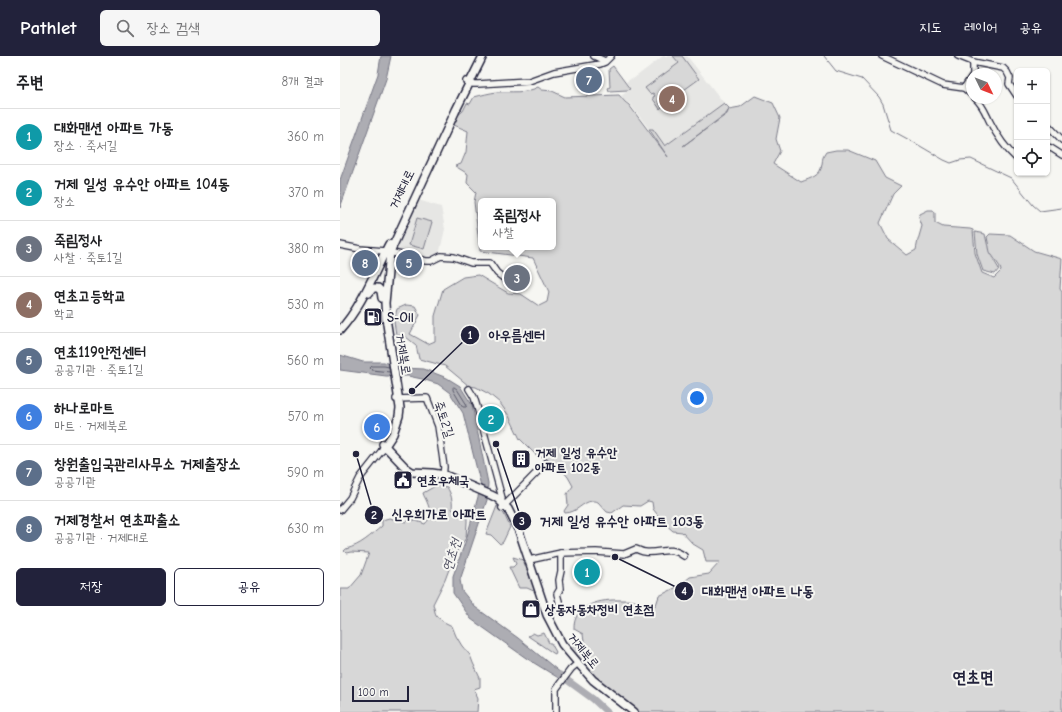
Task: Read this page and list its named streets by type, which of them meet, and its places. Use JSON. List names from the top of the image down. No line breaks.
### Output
{"streets":{"main road":["거제대로","거제북로"],"street":["죽토2길"]},"crossings":[["거제대로","거제북로"],["거제북로","죽토2길"]],"districts":["연초면"],"water":["연초천"],"places":{"fuel station":["S-Oil"],"other":["아우름센터","거제 일성 유수안 아파트 103동","신우희가로 아파트","대화맨션 아파트 나동"],"building":["거제 일성 유수안 아파트 102동"],"public building":["연초우체국"],"shop":["상동자동차정비 연초점"]},"scale_bar":"100 m","north":"bottom right","page":{"header":"Pathlet","search":"장소 검색","nav":["지도","레이어","공유"],"heading":["주변","8개 결과"],"pins":["7","4","5","8","3","2","6","1"],"map_buttons":["+","−"],"list":[{"mark":"1","name":"대화맨션 아파트 가동","note":"장소 · 죽서길","value":"360 m"},{"mark":"2","name":"거제 일성 유수안 아파트 104동","note":"장소","value":"370 m"},{"mark":"3","name":"죽림정사","note":"사찰 · 죽토1길","value":"380 m"},{"mark":"4","name":"연초고등학교","note":"학교","value":"530 m"},{"mark":"5","name":"연초119안전센터","note":"공공기관 · 죽토1길","value":"560 m"},{"mark":"6","name":"하나로마트","note":"마트 · 거제북로","value":"570 m"},{"mark":"7","name":"창원출입국관리사무소 거제출장소","note":"공공기관","value":"590 m"},{"mark":"8","name":"거제경찰서 연초파출소","note":"공공기관 · 거제대로","value":"630 m"}],"popup":["죽림정사","사찰"],"buttons":["저장","공유"],"scale":"100 m"}}
